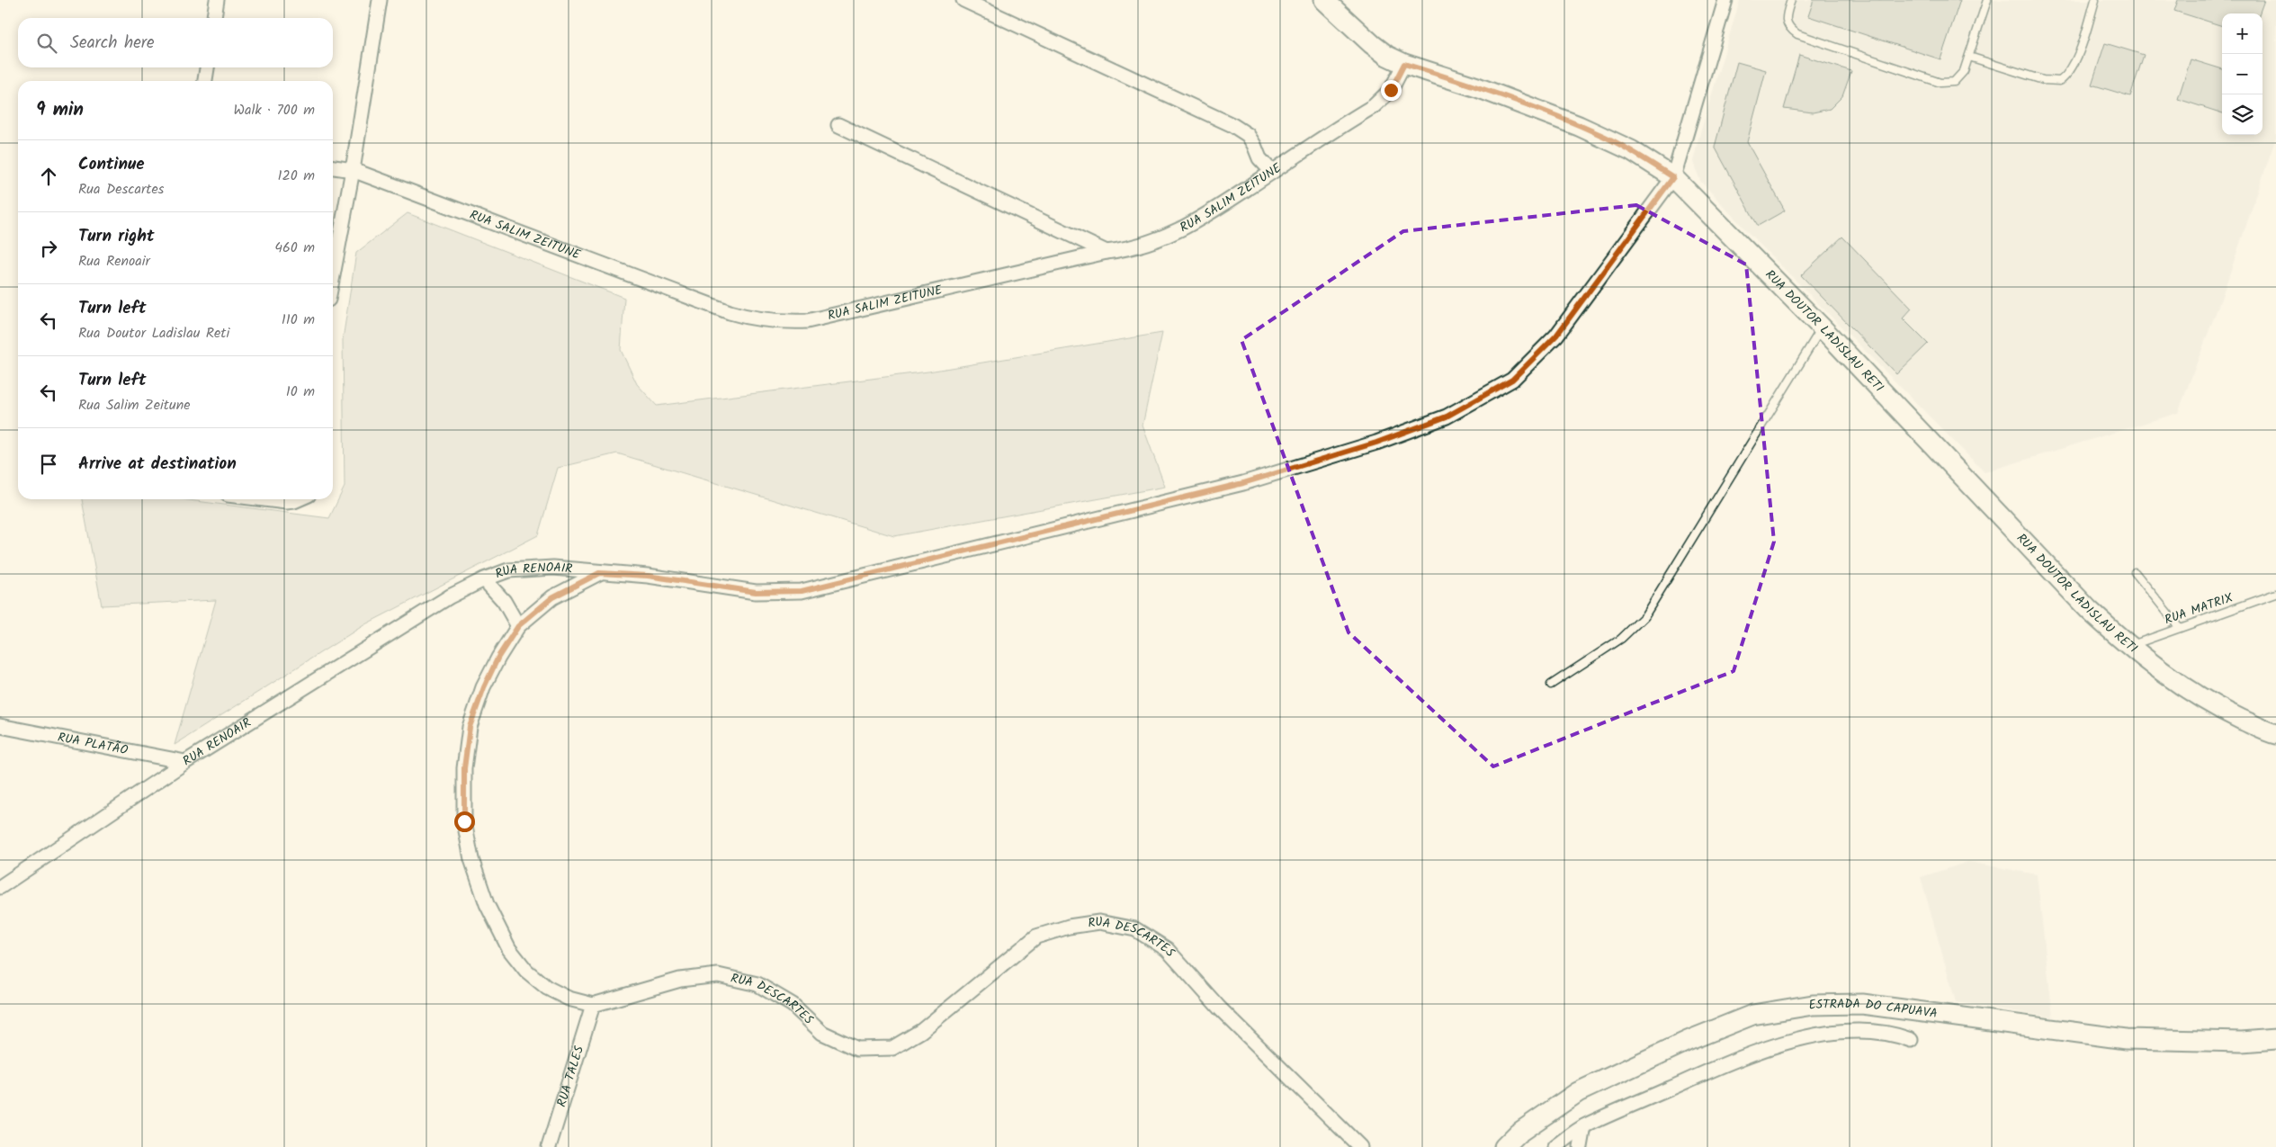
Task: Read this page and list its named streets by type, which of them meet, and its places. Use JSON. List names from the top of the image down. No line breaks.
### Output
{"streets":{"street":["RUA SALIM ZEITUNE","RUA DOUTOR LADISLAU RETI","RUA RENOAIR","RUA PLATÃO","RUA DESCARTES","ESTRADA DO CAPUAVA","RUA TALES"],"lane":["RUA MATRIX"]},"crossings":[["RUA SALIM ZEITUNE","RUA DOUTOR LADISLAU RETI"],["RUA DOUTOR LADISLAU RETI","RUA RENOAIR"],["RUA DOUTOR LADISLAU RETI","RUA MATRIX"],["RUA RENOAIR","RUA PLATÃO"],["RUA DESCARTES","RUA TALES"]],"page":{"map_buttons":["+","−"],"search":"Search here","heading":["9 min","Walk · 700 m"],"list":[["Continue","Rua Descartes","120 m"],["Turn right","Rua Renoair","460 m"],["Turn left","Rua Doutor Ladislau Reti","110 m"],["Turn left","Rua Salim Zeitune","10 m"],"Arrive at destination"]}}
